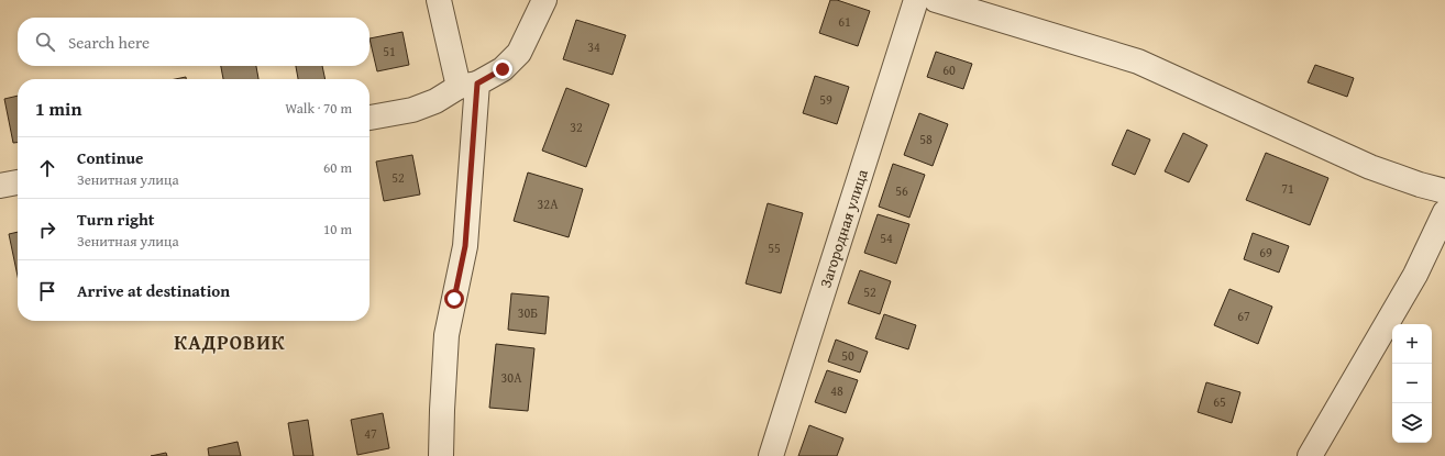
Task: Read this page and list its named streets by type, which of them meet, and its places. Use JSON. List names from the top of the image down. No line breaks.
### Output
{"streets":{"street":["Загородная улица"]},"districts":["КАДРОВИК"],"house_numbers":["61","34","51","60","59","32","58","52","71","56","32А","54","55","69","52","30Б","67","50","30А","48","65","47"],"page":{"search":"Search here","heading":["1 min","Walk · 70 m"],"list":[["Continue","Зенитная улица","60 m"],["Turn right","Зенитная улица","10 m"],"Arrive at destination"],"map_buttons":["+","−"]}}
